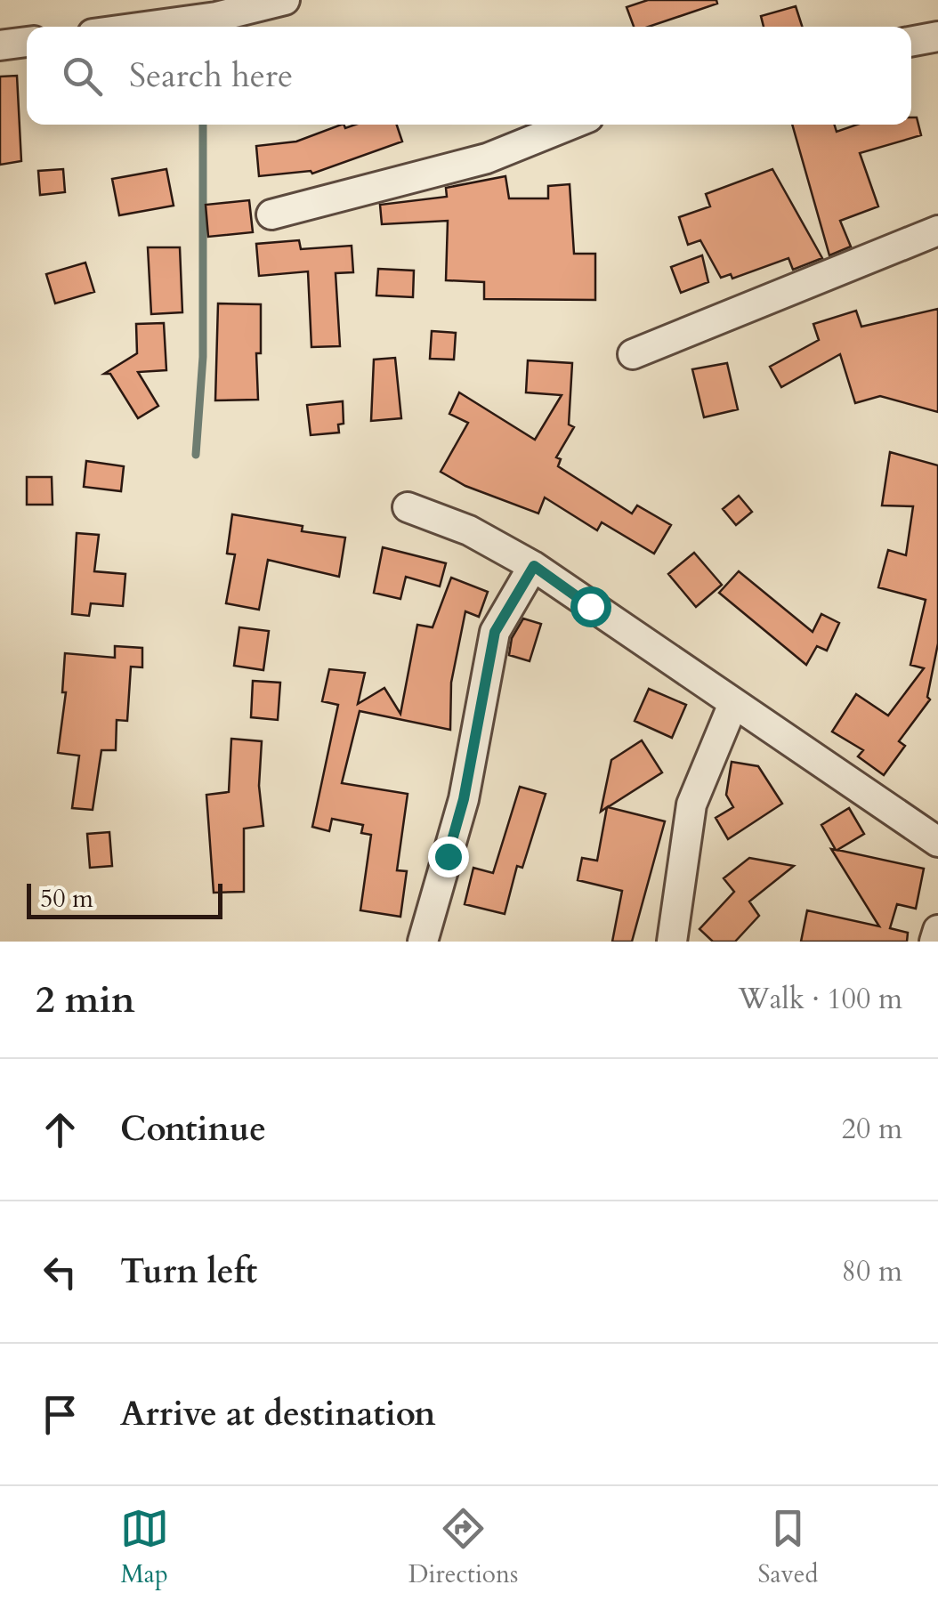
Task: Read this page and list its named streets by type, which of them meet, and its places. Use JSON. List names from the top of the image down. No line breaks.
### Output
{"scale_bar":"50 m","page":{"search":"Search here","scale":"50 m","heading":["2 min","Walk · 100 m"],"list":[["Continue","20 m"],["Turn left","80 m"],"Arrive at destination"],"nav":["Map","Directions","Saved"]}}
